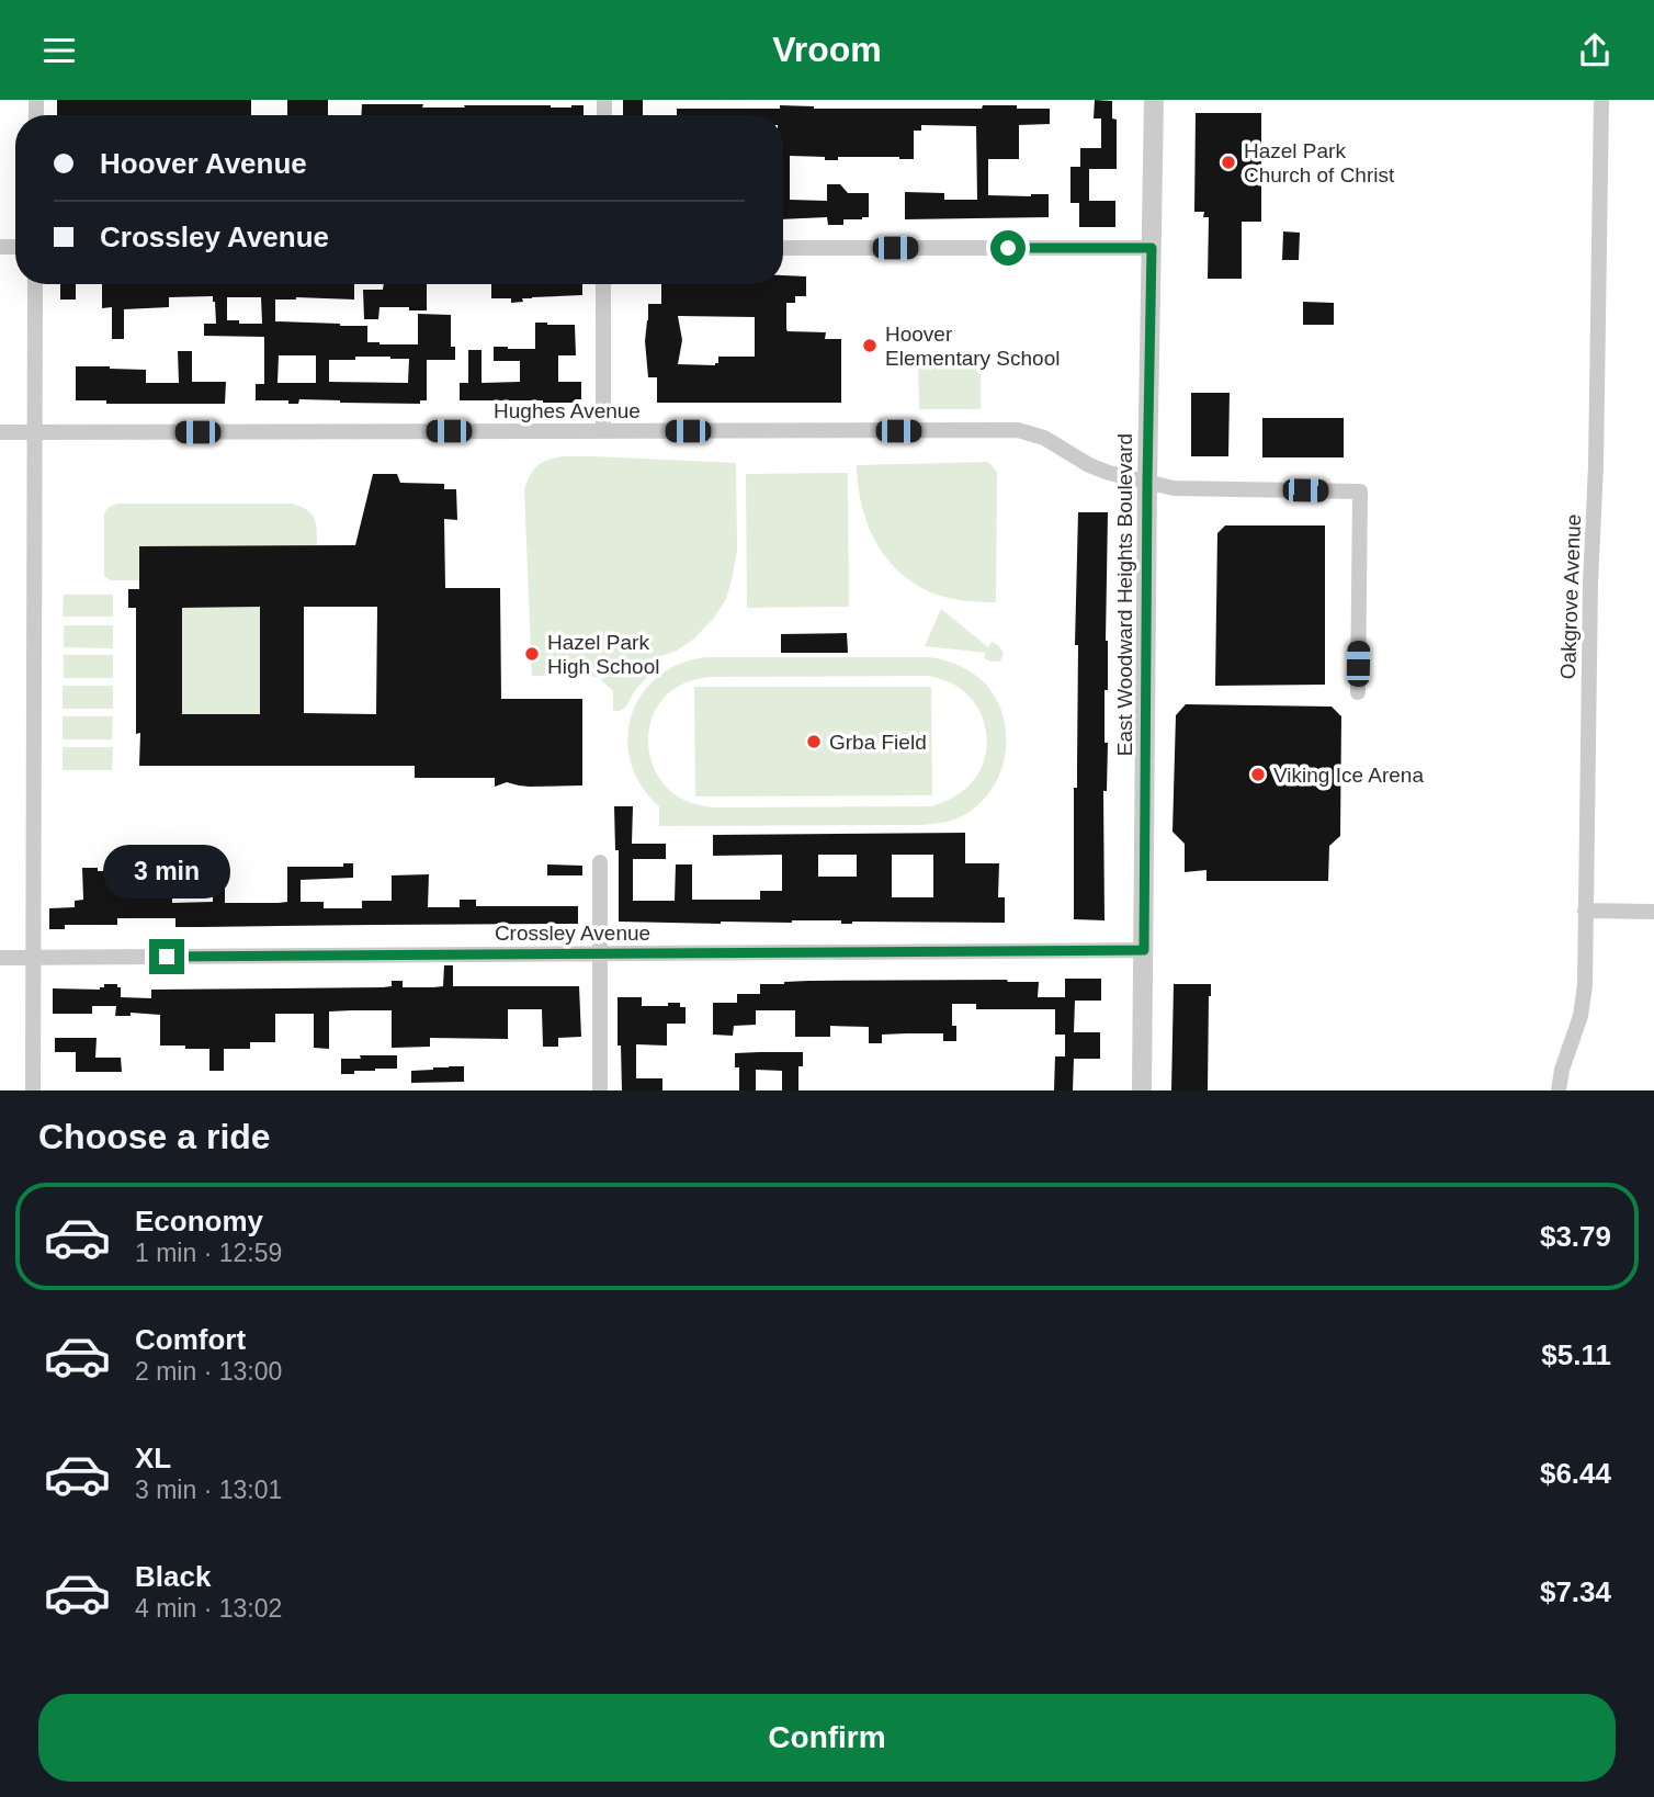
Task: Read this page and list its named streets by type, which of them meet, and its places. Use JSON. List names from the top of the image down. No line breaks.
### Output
{"streets":{"street":["Hughes Avenue","East Woodward Heights Boulevard","Oakgrove Avenue","Crossley Avenue"]},"crossings":[["Hughes Avenue","East Woodward Heights Boulevard"],["East Woodward Heights Boulevard","Crossley Avenue"]],"places":["Hazel Park Church of Christ","Hoover Elementary School","Hazel Park High School","Grba Field","Viking Ice Arena"],"page":{"header":"Vroom","banner":["Hoover Avenue","Crossley Avenue"],"bubble":"3 min","heading":"Choose a ride","list":[{"name":"Economy","note":"1 min · 12:59","value":"$3.79"},{"name":"Comfort","note":"2 min · 13:00","value":"$5.11"},{"name":"XL","note":"3 min · 13:01","value":"$6.44"},{"name":"Black","note":"4 min · 13:02","value":"$7.34"}],"buttons":"Confirm"}}
